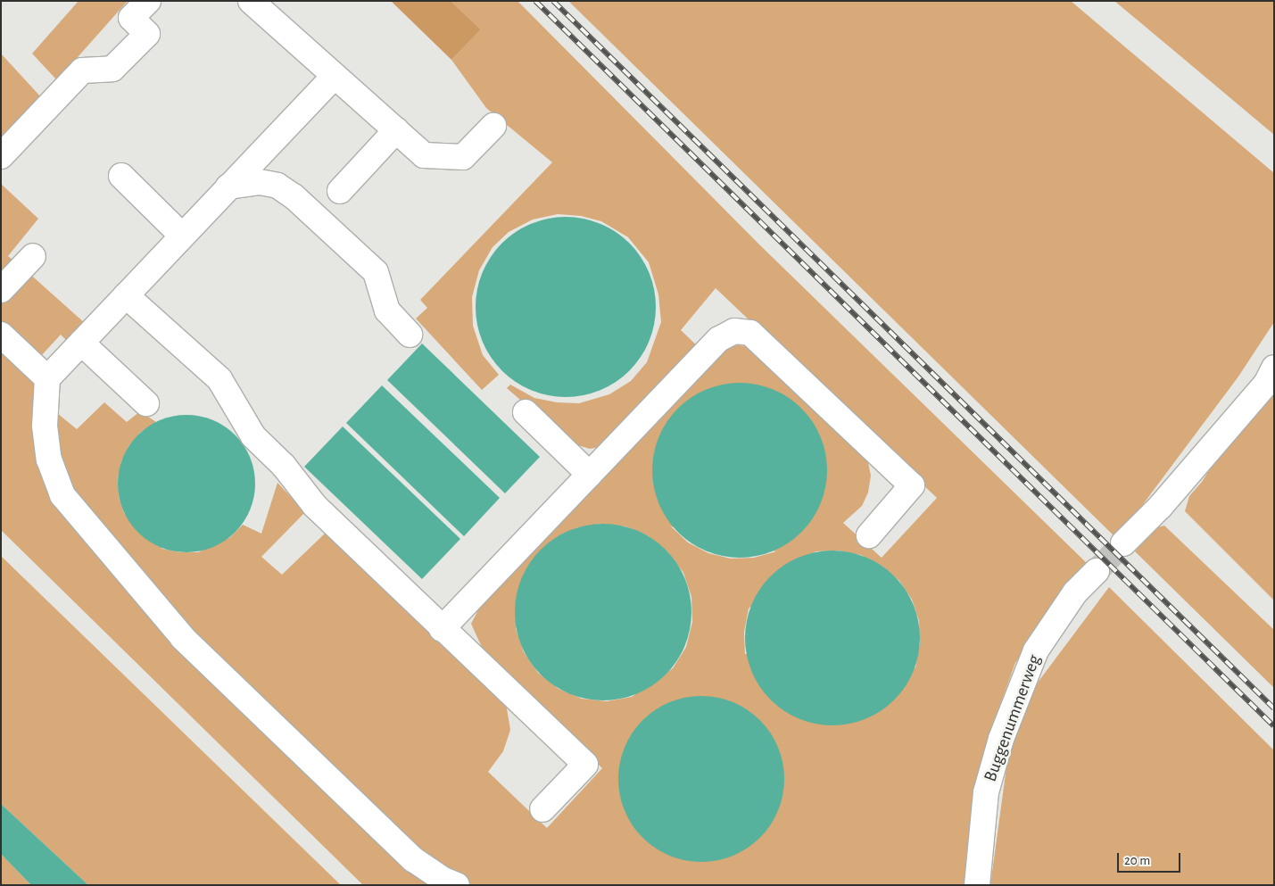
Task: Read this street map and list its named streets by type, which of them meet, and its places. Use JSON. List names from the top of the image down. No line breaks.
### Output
{"streets":{"street":["Buggenummerweg"]},"scale_bar":"20 m"}
